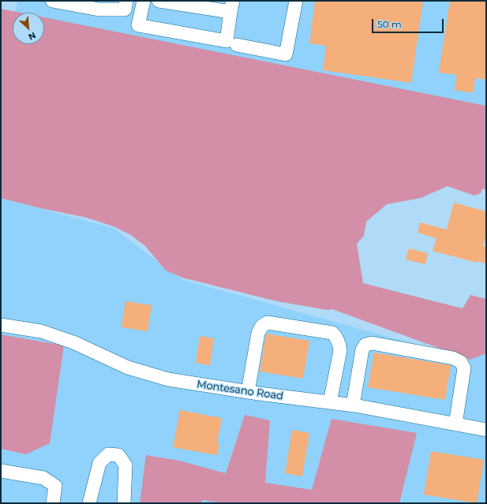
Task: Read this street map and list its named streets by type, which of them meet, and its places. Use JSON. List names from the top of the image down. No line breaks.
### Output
{"streets":{"street":["Montesano Road"]},"scale_bar":"50 m","north":"bottom right"}
